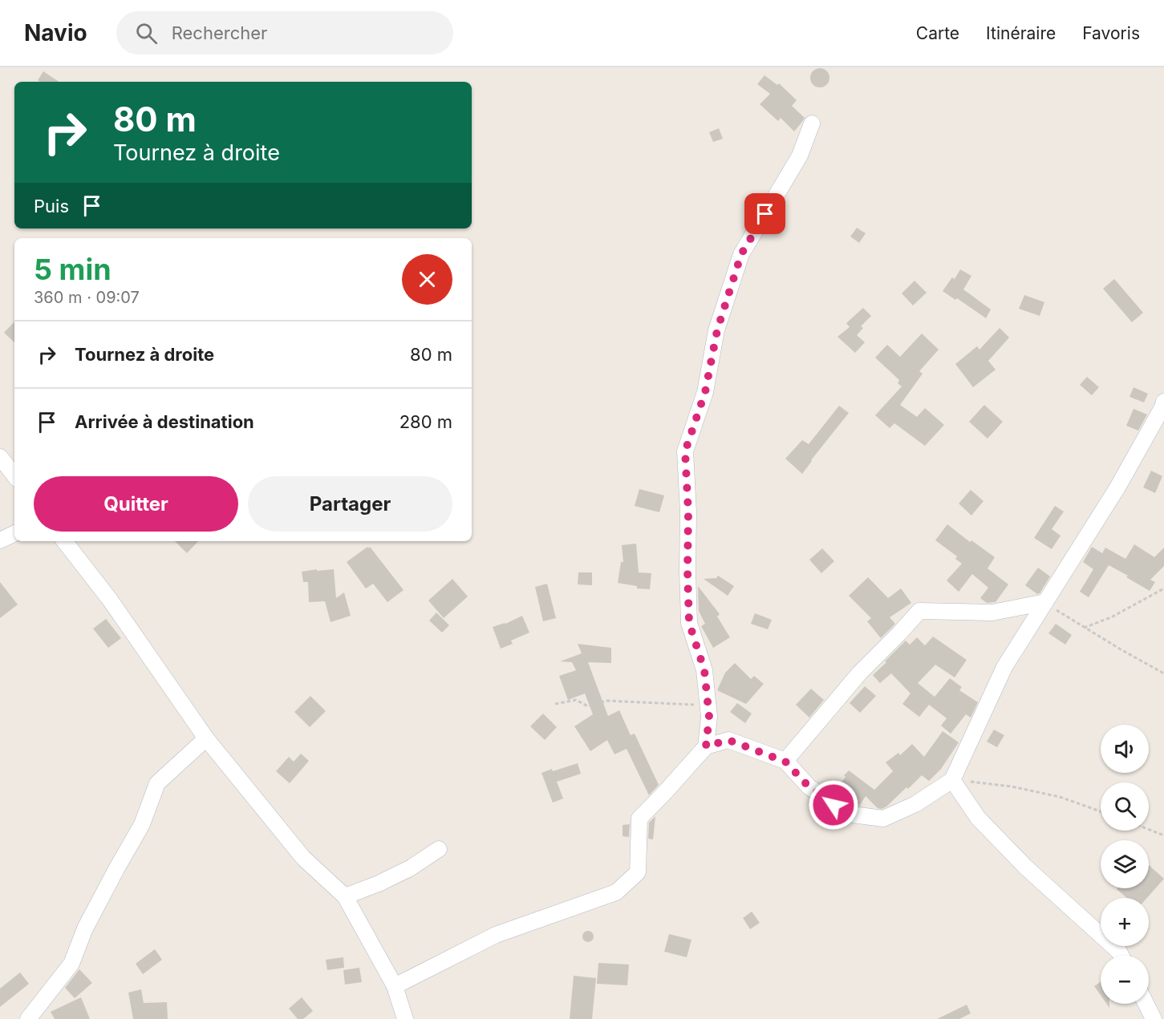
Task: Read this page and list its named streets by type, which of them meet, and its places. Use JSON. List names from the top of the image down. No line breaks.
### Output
{"page":{"header":"Navio","search":"Rechercher","nav":["Carte","Itinéraire","Favoris"],"turn":["80 m","Tournez à droite"],"then":"Puis","heading":["5 min","360 m · 09:07"],"list":[{"name":"Tournez à droite","value":"80 m"},{"name":"Arrivée à destination","value":"280 m"}],"buttons":["Quitter","Partager"],"map_buttons":["+","−"]}}
